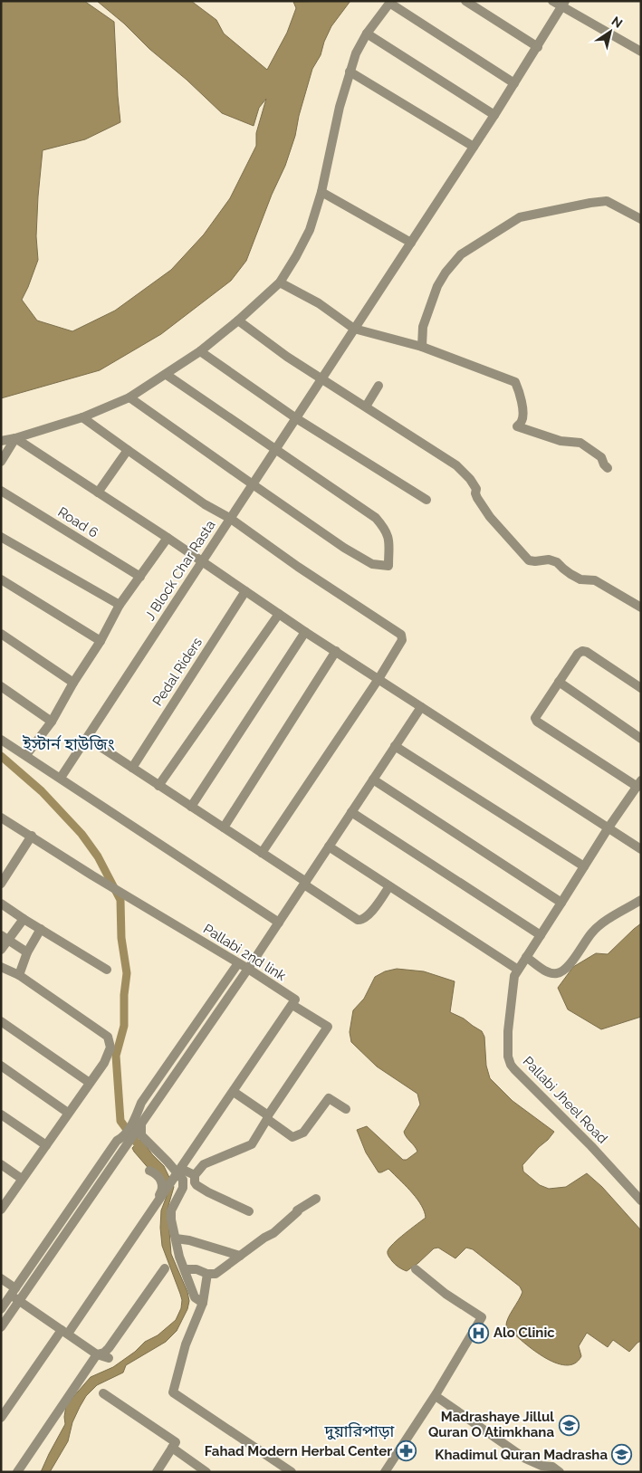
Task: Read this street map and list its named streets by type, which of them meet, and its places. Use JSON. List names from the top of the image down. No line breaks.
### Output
{"streets":{"street":["Road 6","J Block Char Rasta","Pedal Riders","Pallabi 2nd link","Pallabi Jheel Road"]},"crossings":[["Road 6","J Block Char Rasta"]],"districts":["ইস্টার্ন হাউজিং","দুয়ারিপাড়া"],"places":{"hospital":["Alo Clinic"],"school or university":["Madrashaye Jillul Quran O Atimkhana","Khadimul Quran Madrasha"],"pharmacy":["Fahad Modern Herbal Center"]},"north":"top right"}
